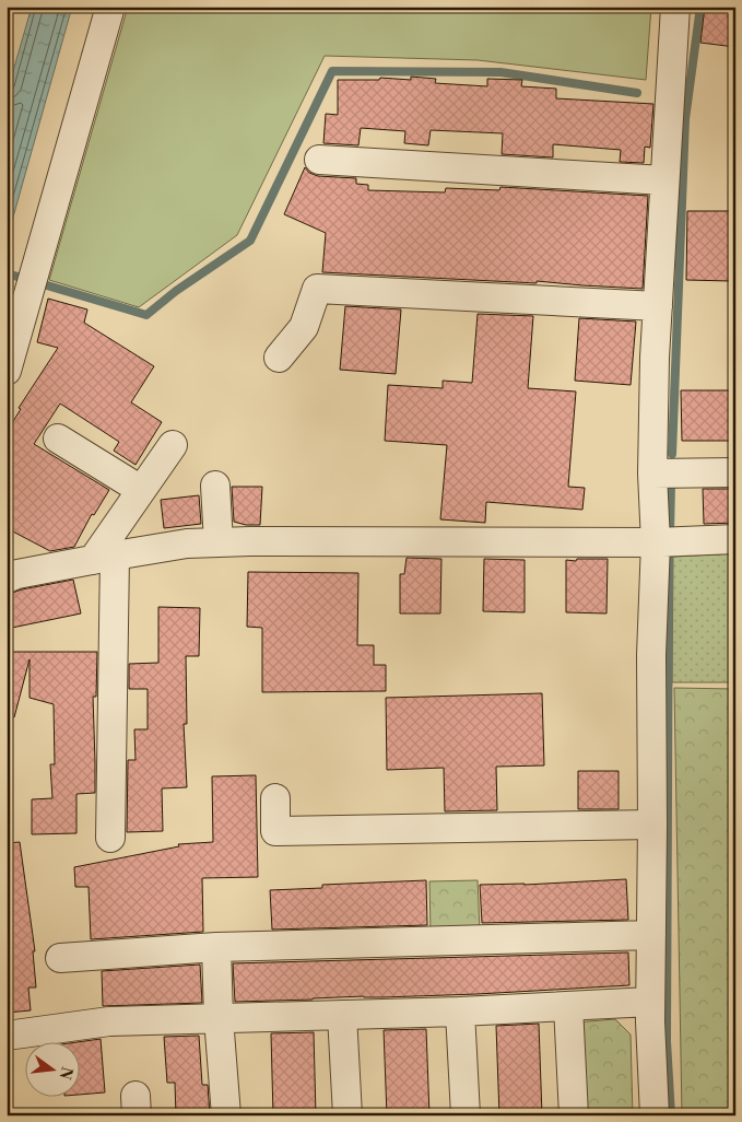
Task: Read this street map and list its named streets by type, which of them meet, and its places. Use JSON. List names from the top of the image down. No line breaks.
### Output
{"north":"right"}
